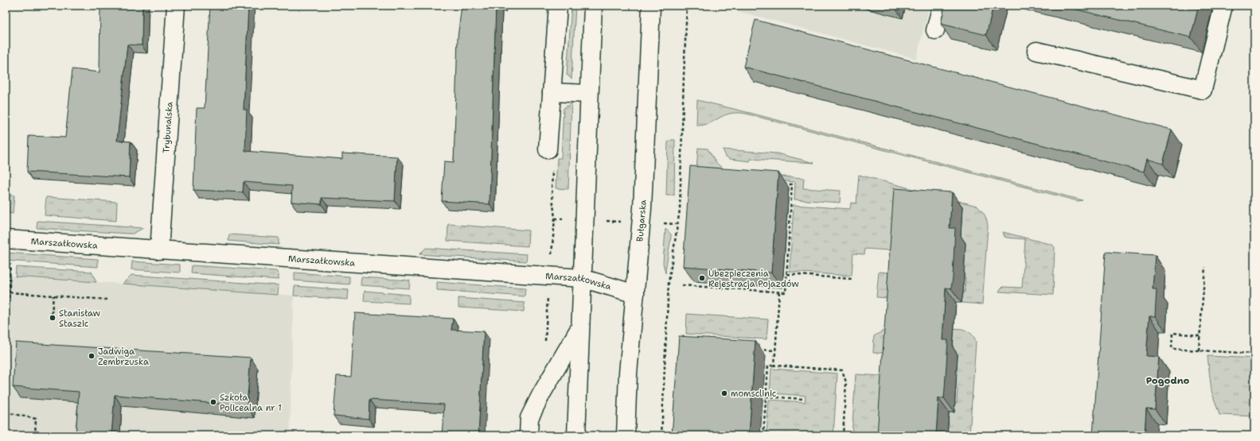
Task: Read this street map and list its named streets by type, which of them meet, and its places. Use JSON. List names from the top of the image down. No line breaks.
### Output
{"streets":{"street":["Trybunalska","Bułgarska","Marszałkowska"]},"crossings":[["Trybunalska","Marszałkowska"],["Bułgarska","Marszałkowska"]],"districts":["Pogodno"],"places":["Ubezpieczenia Rejestracja Pojazdów","Stanisław Staszic","Jadwiga Zembrzuska","momsclinic","Szkoła Policealna nr 1"]}
